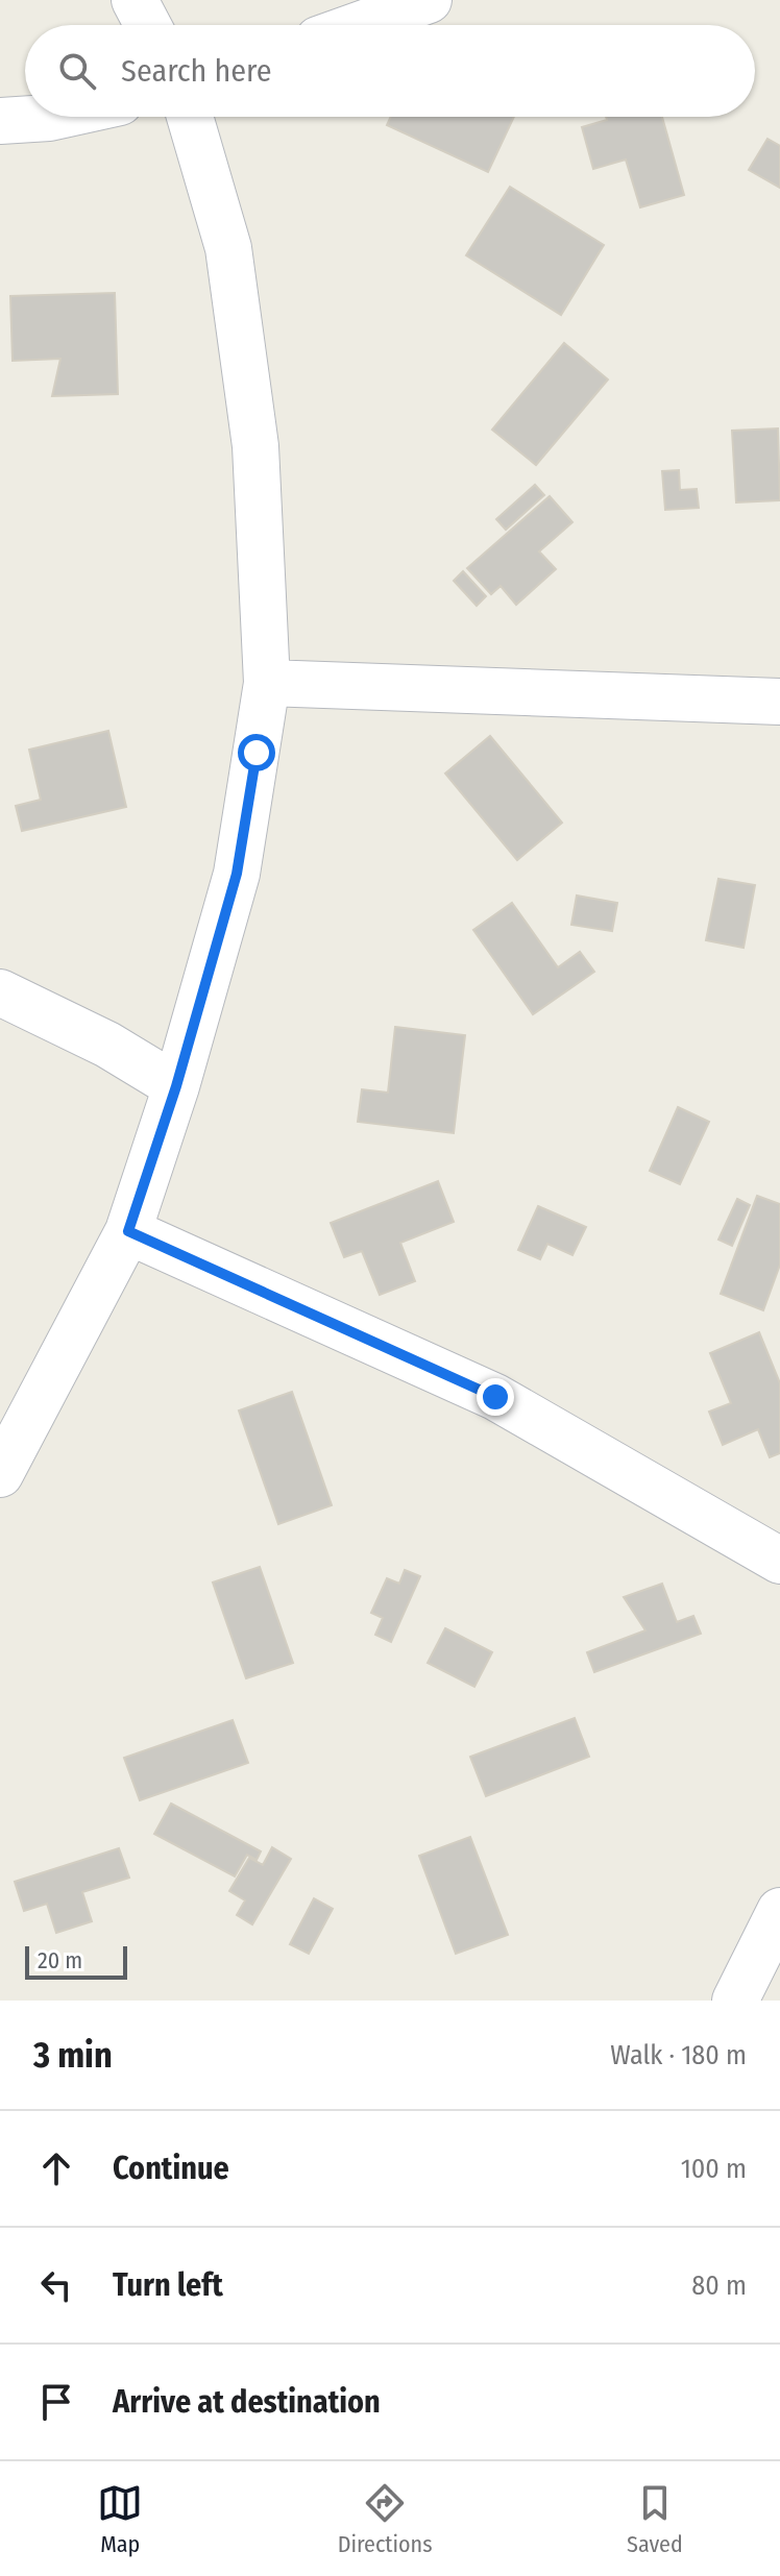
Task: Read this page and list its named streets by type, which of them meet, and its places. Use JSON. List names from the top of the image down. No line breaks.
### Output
{"scale_bar":"20 m","page":{"search":"Search here","scale":"20 m","heading":["3 min","Walk · 180 m"],"list":[["Continue","100 m"],["Turn left","80 m"],"Arrive at destination"],"nav":["Map","Directions","Saved"]}}
